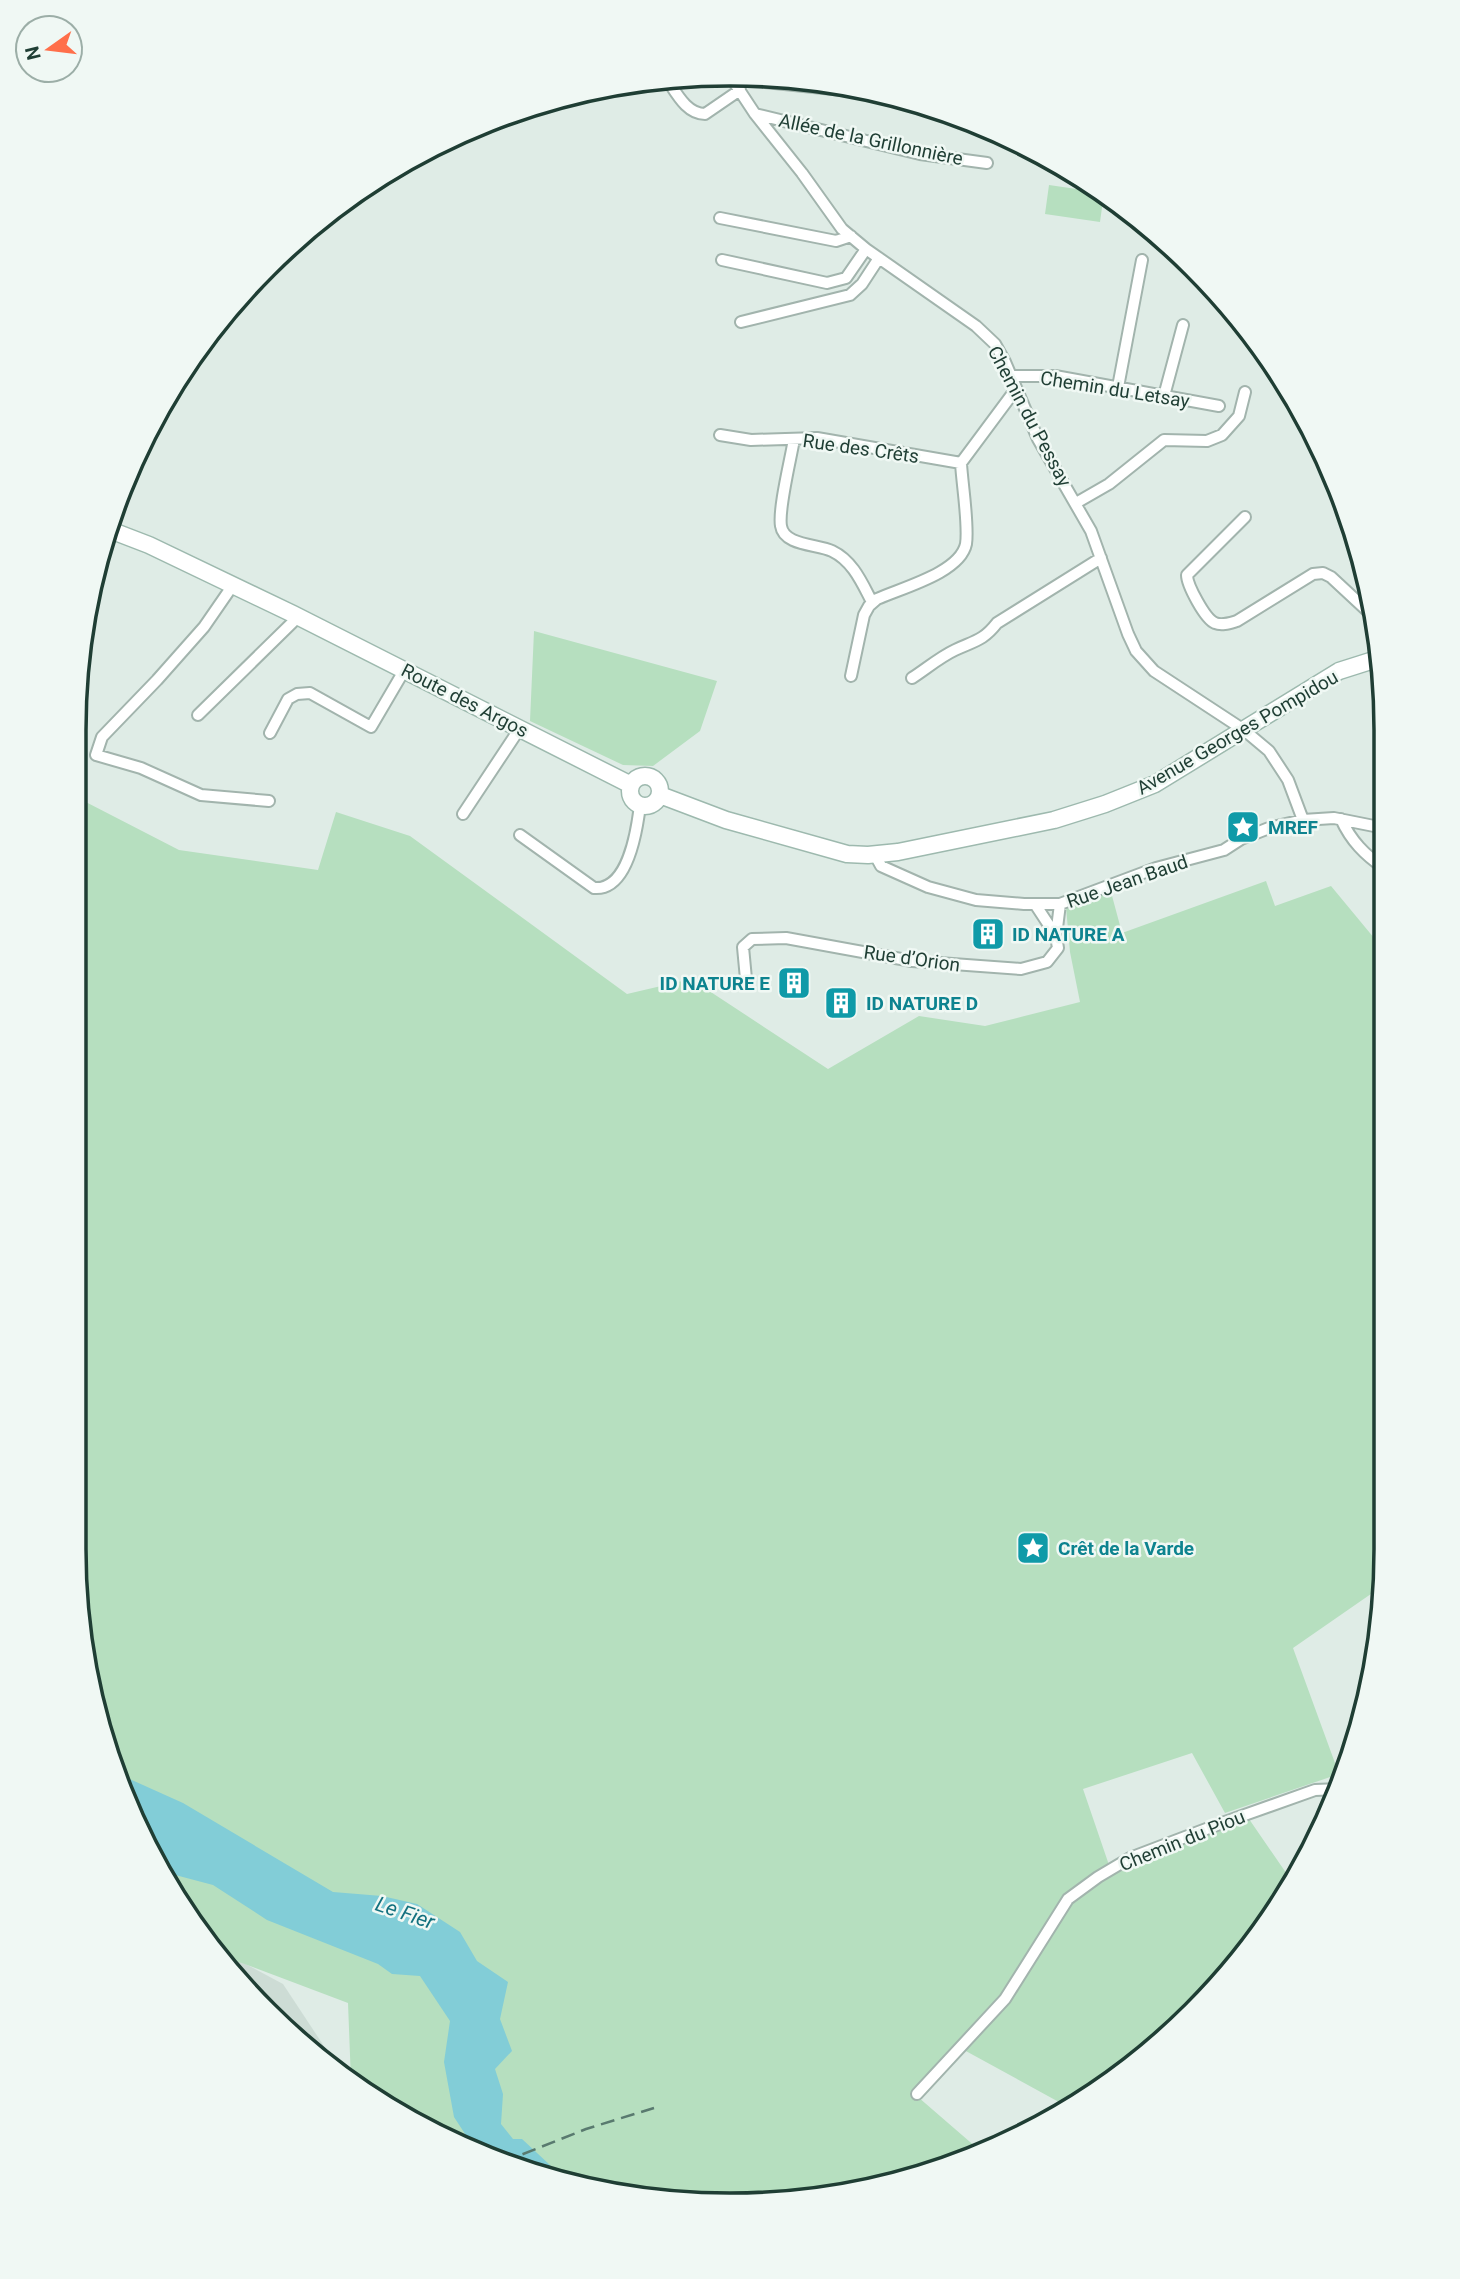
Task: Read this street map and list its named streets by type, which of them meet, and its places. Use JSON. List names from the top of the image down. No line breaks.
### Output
{"streets":{"street":["Allée de la Grillonnière","Chemin du Letsay","Chemin du Pessay","Rue des Crêts","Route des Argos","Avenue Georges Pompidou","Rue Jean Baud","Rue d’Orion","Chemin du Piou"]},"crossings":[["Allée de la Grillonnière","Chemin du Pessay"],["Chemin du Letsay","Chemin du Pessay"],["Chemin du Pessay","Avenue Georges Pompidou"],["Chemin du Pessay","Rue Jean Baud"],["Route des Argos","Avenue Georges Pompidou"],["Avenue Georges Pompidou","Rue Jean Baud"]],"water":["Le Fier"],"places":{"place":["MREF","Crêt de la Varde"],"building":["ID NATURE A","ID NATURE E","ID NATURE D"]},"north":"left"}
